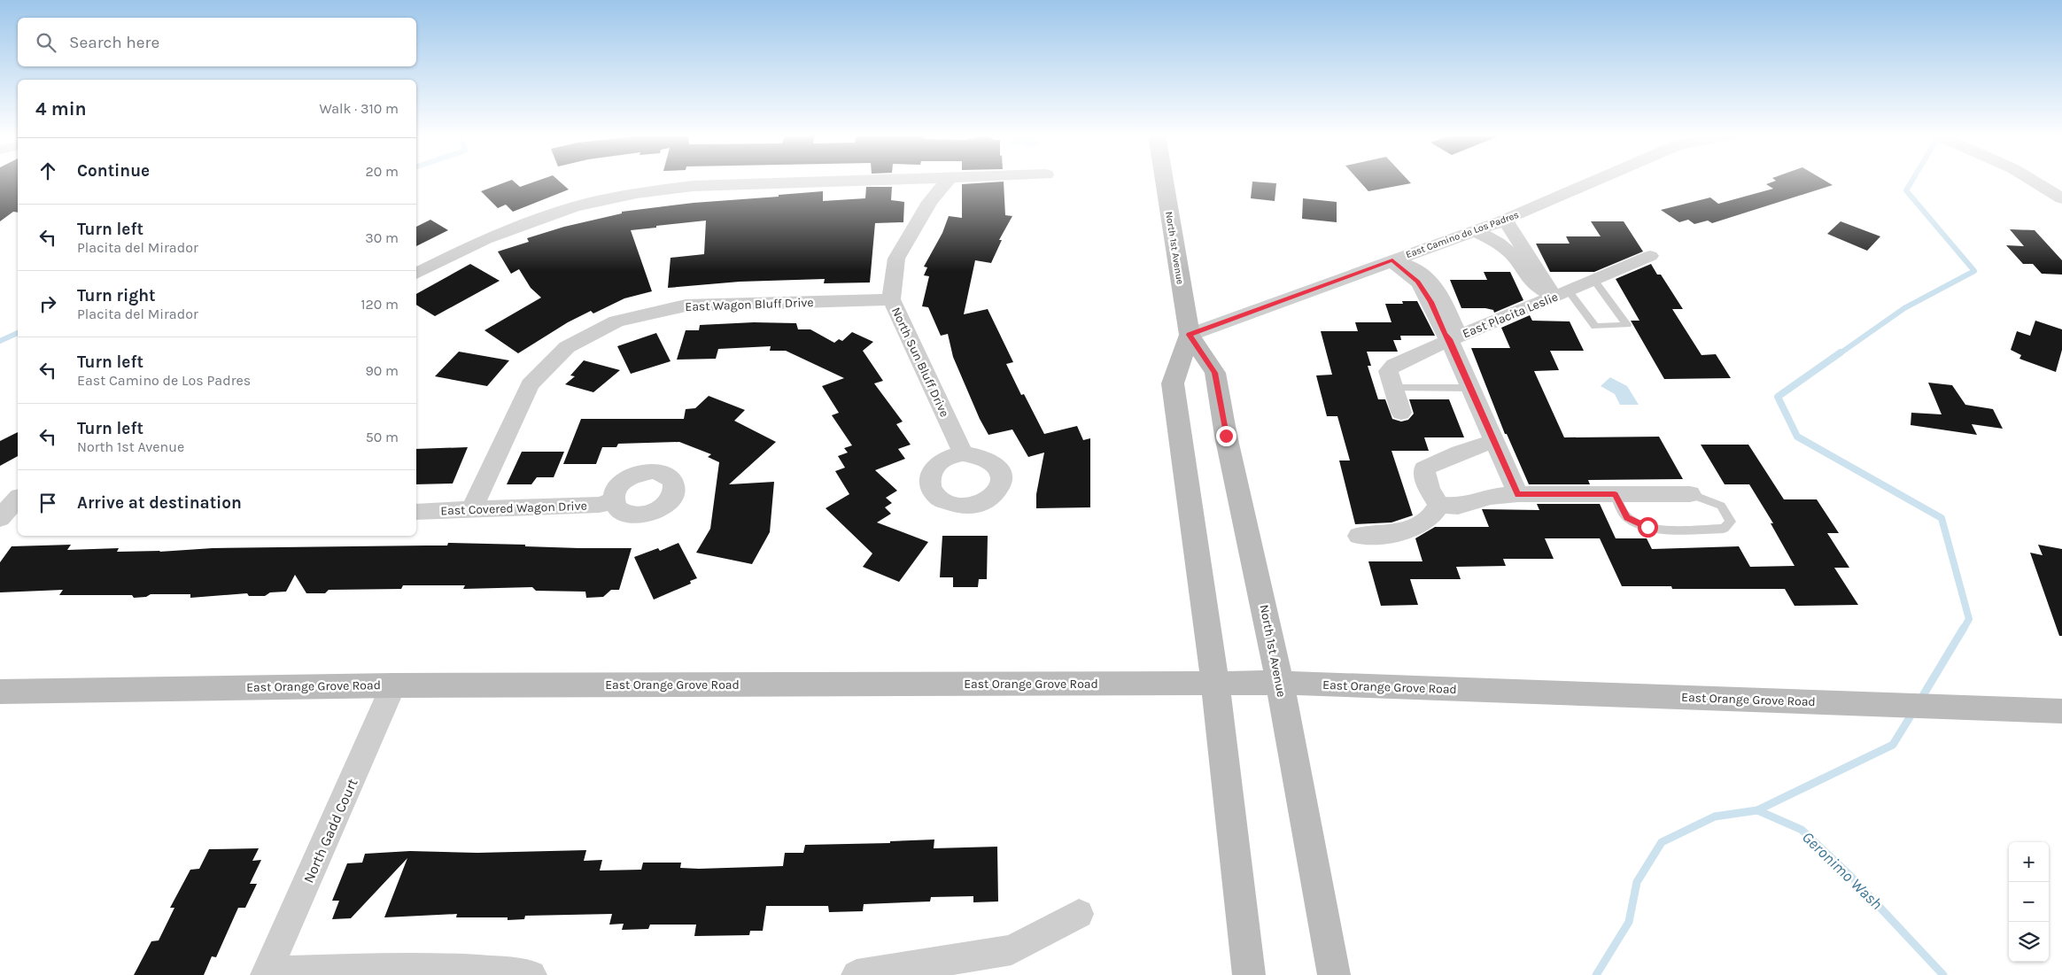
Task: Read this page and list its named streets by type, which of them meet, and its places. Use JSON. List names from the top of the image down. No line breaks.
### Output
{"streets":{"main road":["North 1st Avenue","East Orange Grove Road"],"street":["East Camino de Los Padres","East Wagon Bluff Drive","East Placita Leslie","North Sun Bluff Drive","East Covered Wagon Drive","North Gadd Court"]},"crossings":[["East Camino de Los Padres","North 1st Avenue"],["North 1st Avenue","East Orange Grove Road"],["East Wagon Bluff Drive","North Sun Bluff Drive"],["East Wagon Bluff Drive","East Covered Wagon Drive"],["East Orange Grove Road","North Gadd Court"]],"water":["Geronimo Wash"],"page":{"search":"Search here","heading":["4 min","Walk · 310 m"],"list":[["Continue","20 m"],["Turn left","Placita del Mirador","30 m"],["Turn right","Placita del Mirador","120 m"],["Turn left","East Camino de Los Padres","90 m"],["Turn left","North 1st Avenue","50 m"],"Arrive at destination"],"map_buttons":["+","−"]}}
